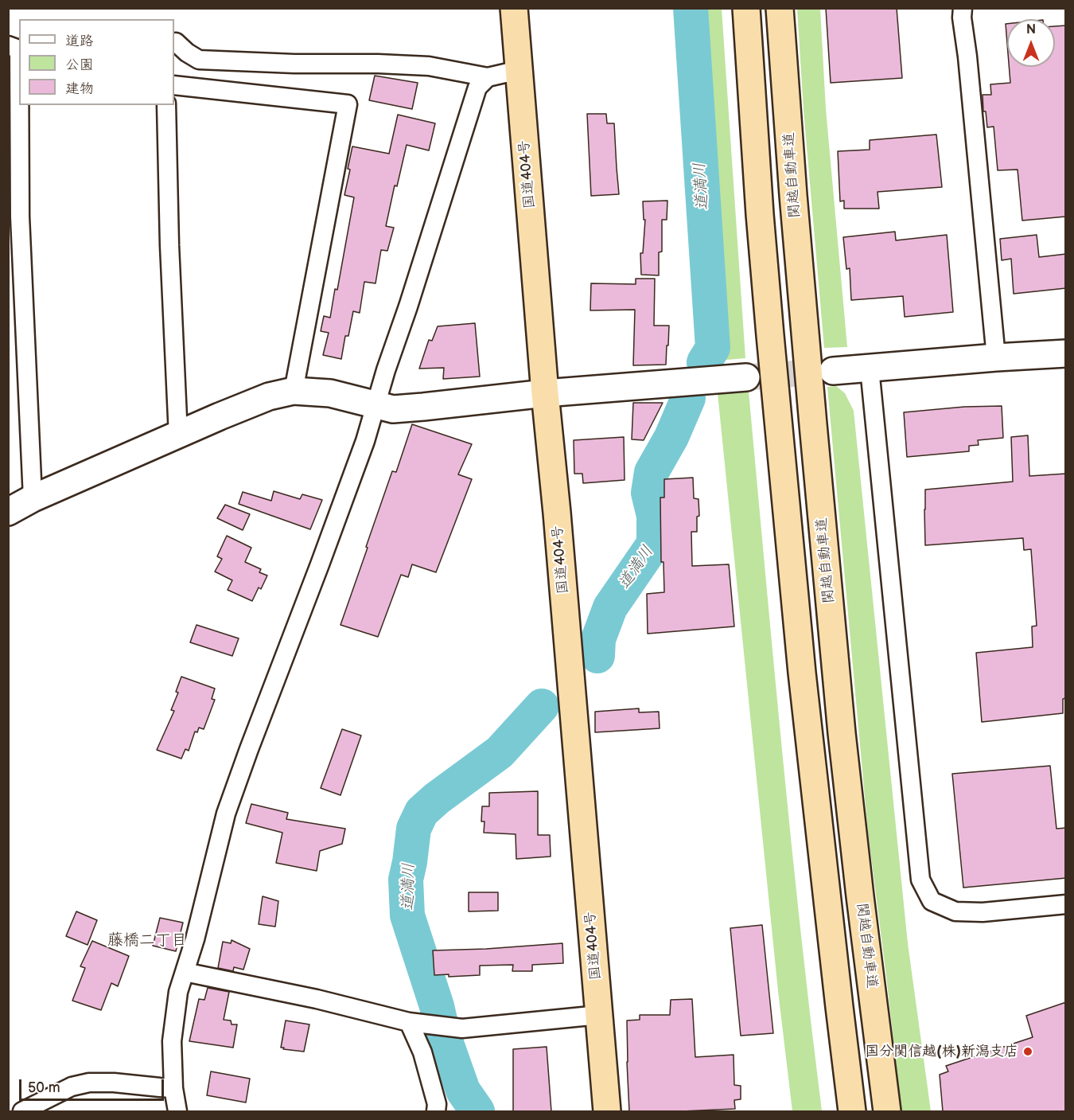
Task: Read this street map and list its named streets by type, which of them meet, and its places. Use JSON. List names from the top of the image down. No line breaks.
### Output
{"streets":{"highway":["国道404号","関越自動車道"]},"districts":["藤橋二丁目"],"water":["道満川"],"places":["国分関信越(株)新潟支店"],"legend":["道路","公園","建物"],"scale_bar":"50 m","north":"top"}
